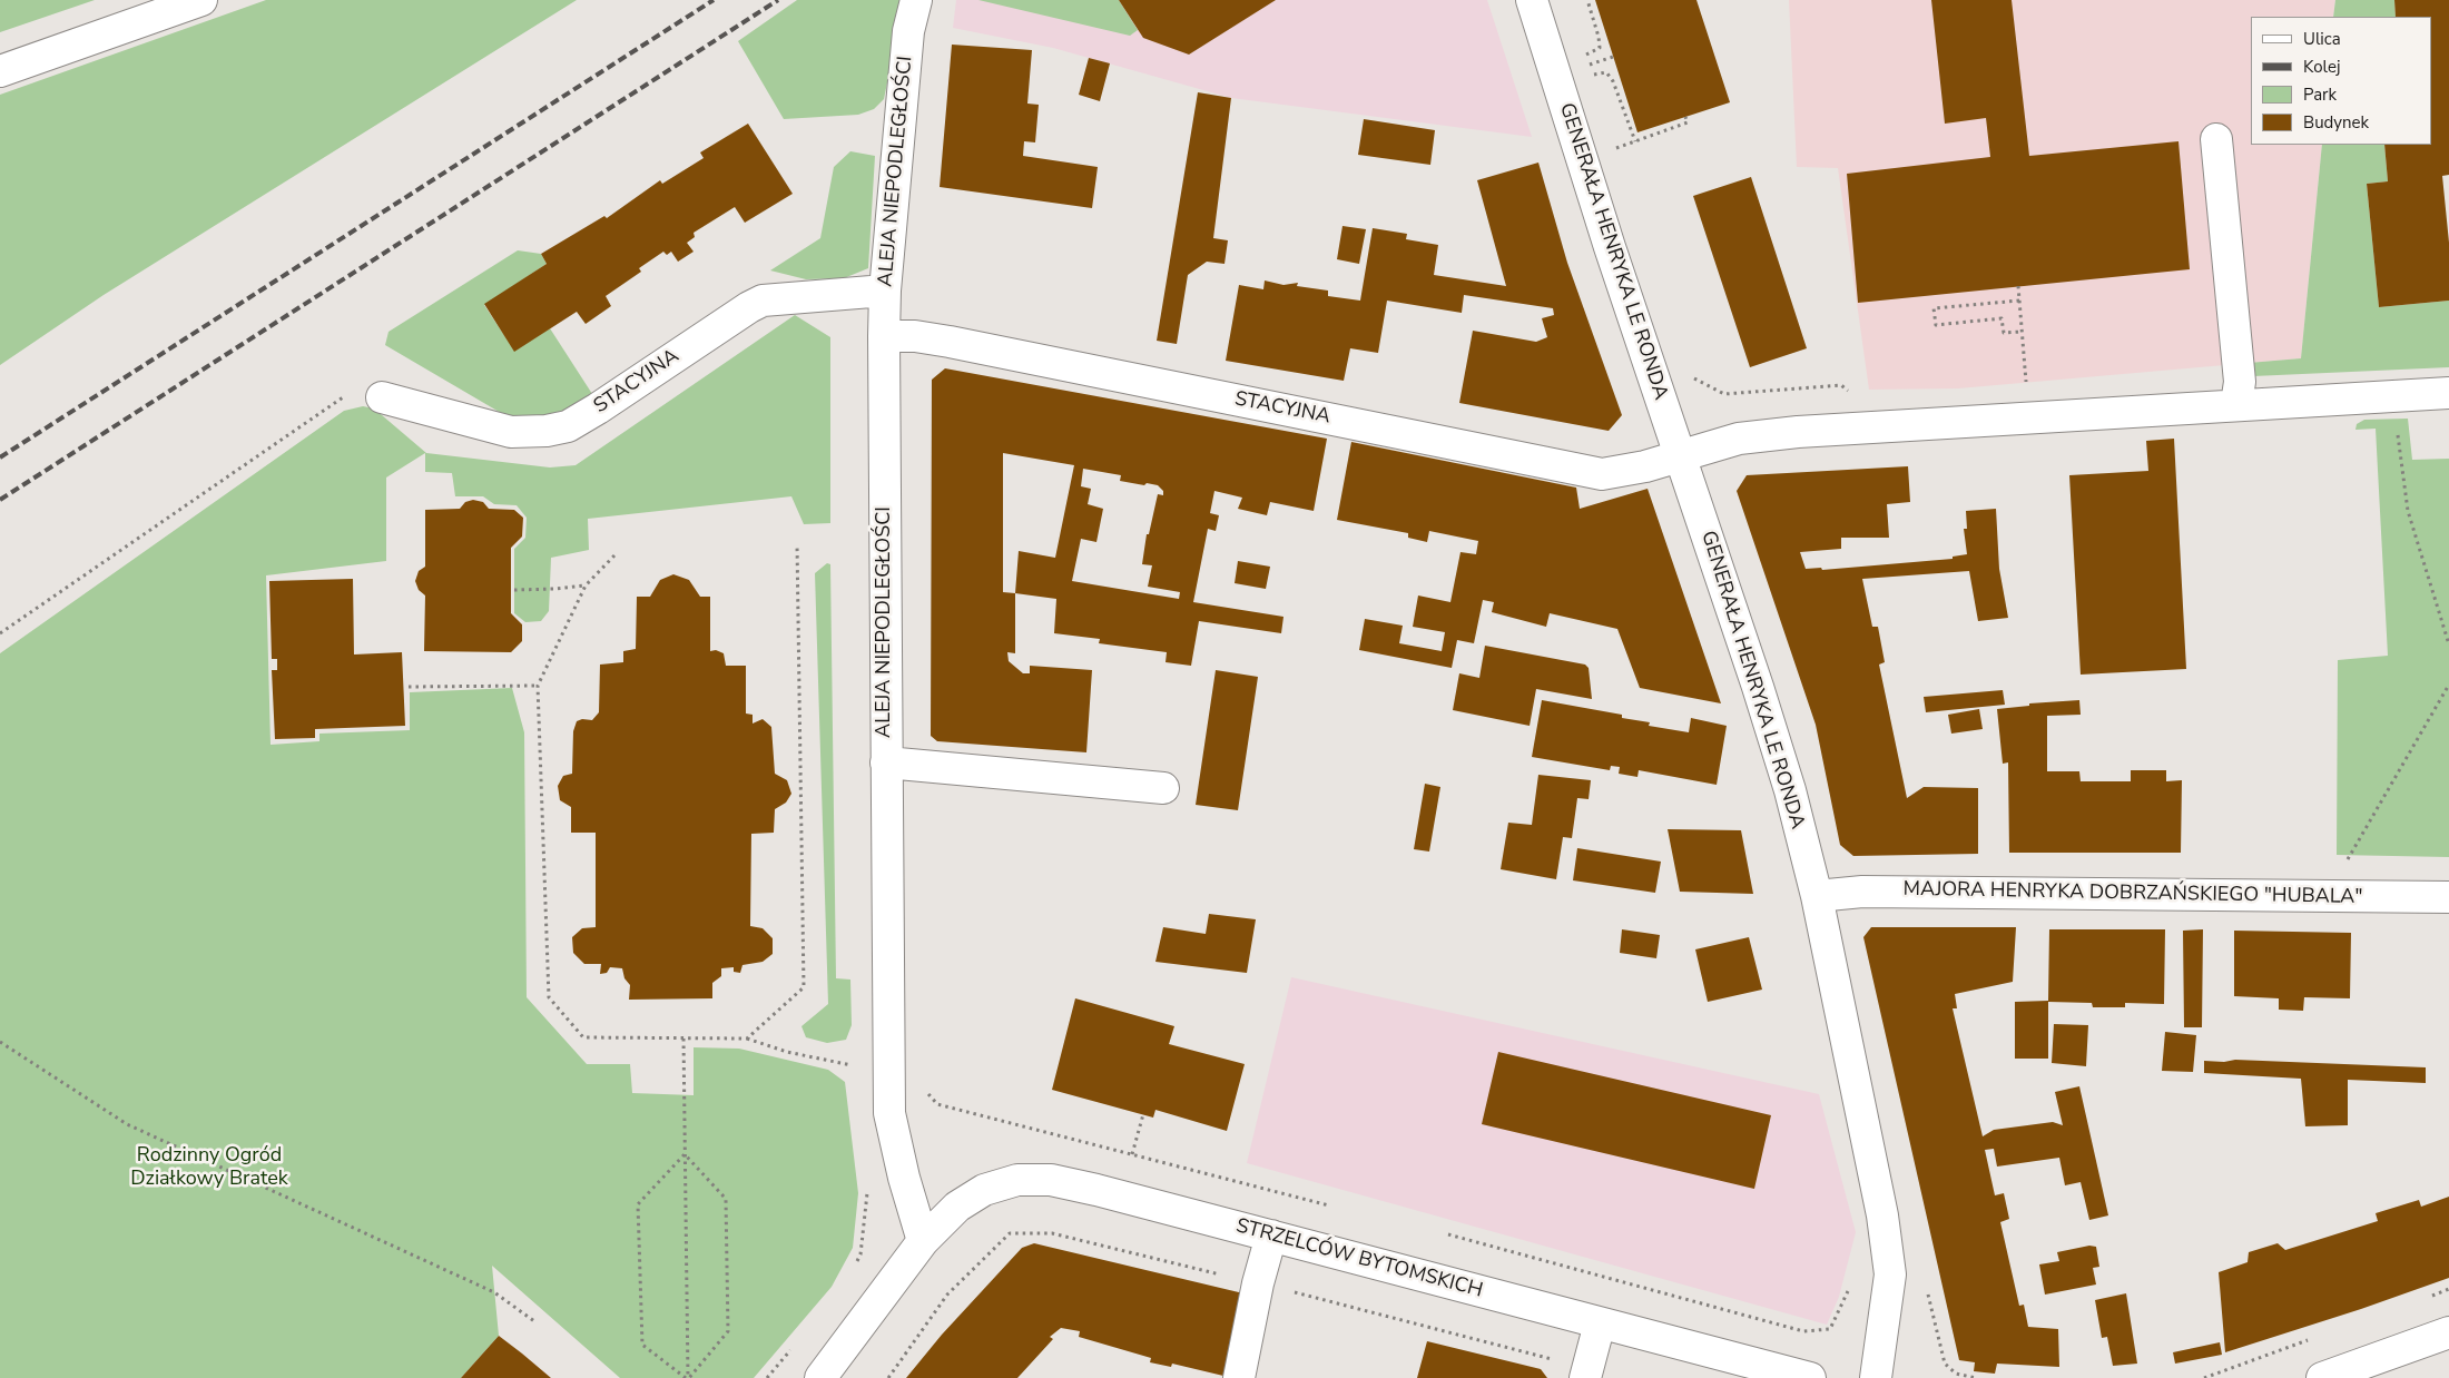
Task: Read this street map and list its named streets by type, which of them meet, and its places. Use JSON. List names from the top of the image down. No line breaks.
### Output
{"streets":{"street":["ALEJA NIEPODLEGŁOŚCI","GENERAŁA HENRYKA LE RONDA","STACYJNA","MAJORA HENRYKA DOBRZAŃSKIEGO \"HUBALA\"","STRZELCÓW BYTOMSKICH"]},"crossings":[["ALEJA NIEPODLEGŁOŚCI","STACYJNA"],["ALEJA NIEPODLEGŁOŚCI","STRZELCÓW BYTOMSKICH"],["GENERAŁA HENRYKA LE RONDA","STACYJNA"],["GENERAŁA HENRYKA LE RONDA","MAJORA HENRYKA DOBRZAŃSKIEGO \"HUBALA\""]],"parks":["Rodzinny Ogród Działkowy Bratek"],"legend":["Ulica","Kolej","Park","Budynek"]}
